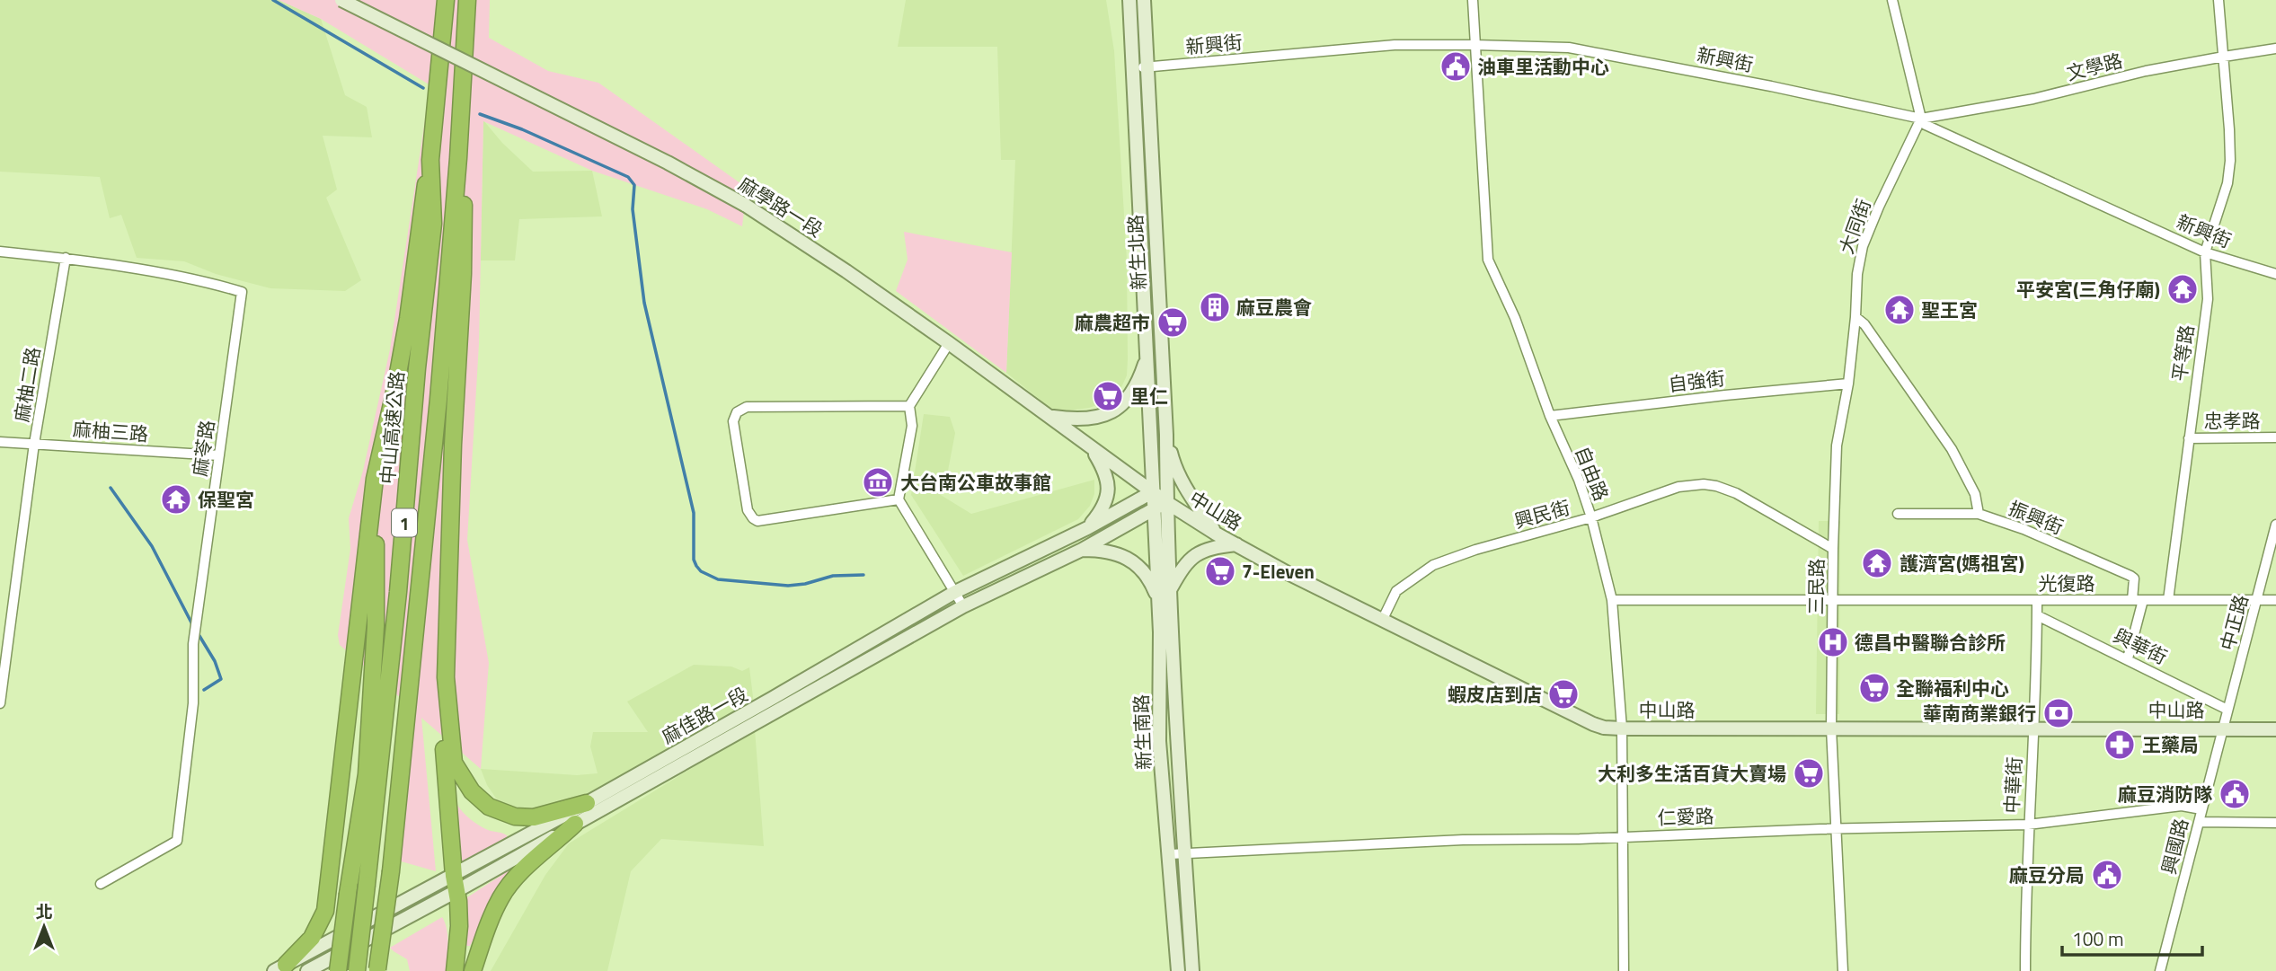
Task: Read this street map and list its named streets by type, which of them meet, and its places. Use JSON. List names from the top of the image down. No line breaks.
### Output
{"streets":{"highway":["中山高速公路","1"],"main road":["麻學路一段","新生北路","中山路","麻佳路一段","新生南路"],"street":["新興街","文學路","大同街","平等路","自強街","麻柚二路","忠孝路","麻柚三路","麻苓路","自由路","興民街","振興街","光復路","三民路","中正路","與華街","中華街","仁愛路","興國路"]},"crossings":[["新興街","文學路"],["新興街","大同街"],["新興街","新生北路"],["新興街","平等路"],["新興街","自由路"],["文學路","大同街"],["文學路","平等路"],["麻學路一段","新生北路"],["麻學路一段","中山路"],["麻學路一段","麻佳路一段"],["麻學路一段","新生南路"],["大同街","三民路"],["新生北路","中山路"],["新生北路","麻佳路一段"],["新生北路","新生南路"],["平等路","忠孝路"],["平等路","光復路"],["自強街","自由路"],["自強街","三民路"],["麻柚二路","麻柚三路"],["麻柚二路","麻苓路"],["麻柚三路","麻苓路"],["自由路","中山路"],["自由路","興民街"],["自由路","光復路"],["自由路","仁愛路"],["中山路","興民街"],["中山路","三民路"],["中山路","中正路"],["中山路","麻佳路一段"],["中山路","新生南路"],["中山路","中華街"],["中山路","興國路"],["興民街","三民路"],["振興街","光復路"],["光復路","三民路"],["光復路","中正路"],["光復路","中華街"],["三民路","仁愛路"],["中正路","與華街"],["中正路","興國路"],["與華街","中華街"],["麻佳路一段","新生南路"],["新生南路","仁愛路"],["中華街","仁愛路"],["仁愛路","興國路"]],"places":{"public building":["油車里活動中心","麻豆消防隊","麻豆分局"],"temple":["平安宮(三角仔廟)","聖王宮","保聖宮","護濟宮(媽祖宮)"],"building":["麻豆農會"],"supermarket":["麻農超市","里仁","7-Eleven","全聯福利中心","蝦皮店到店","大利多生活百貨大賣場"],"museum":["大台南公車故事館"],"hospital":["德昌中醫聯合診所"],"bank":["華南商業銀行"],"pharmacy":["王藥局"]},"scale_bar":"100 m","north":"top"}
